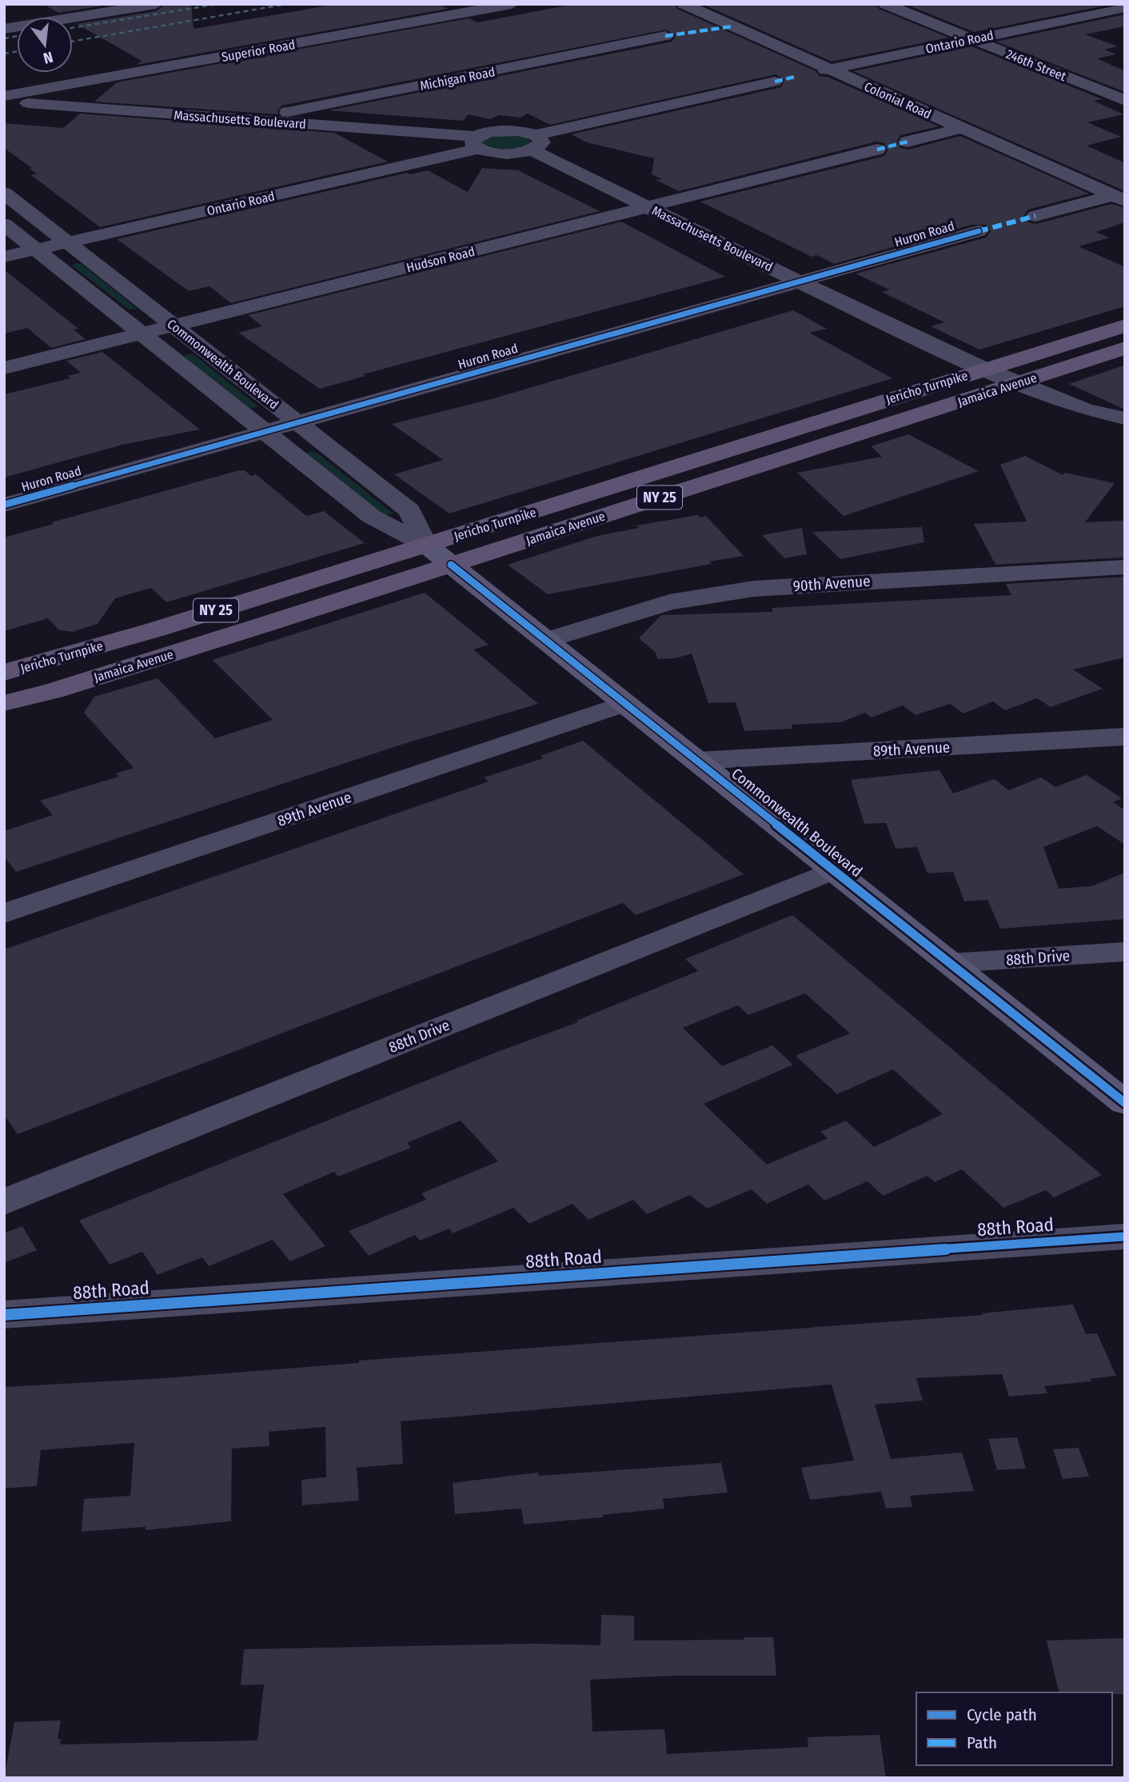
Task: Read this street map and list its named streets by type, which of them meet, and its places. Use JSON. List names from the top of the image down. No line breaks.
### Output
{"streets":{"main road":["Jericho Turnpike","Jamaica Avenue","NY 25"],"street":["Ontario Road","Superior Road","246th Street","Michigan Road","Colonial Road","Massachusetts Boulevard","Huron Road","Hudson Road","Commonwealth Boulevard","90th Avenue","89th Avenue","88th Drive","88th Road"]},"crossings":[["Ontario Road","246th Street"],["Ontario Road","Colonial Road"],["Ontario Road","Massachusetts Boulevard"],["Ontario Road","Commonwealth Boulevard"],["Michigan Road","Massachusetts Boulevard"],["Massachusetts Boulevard","Huron Road"],["Massachusetts Boulevard","Hudson Road"],["Massachusetts Boulevard","Jericho Turnpike"],["Massachusetts Boulevard","Jamaica Avenue"],["Huron Road","Commonwealth Boulevard"],["Hudson Road","Commonwealth Boulevard"],["Commonwealth Boulevard","Jericho Turnpike"],["Commonwealth Boulevard","Jamaica Avenue"],["Commonwealth Boulevard","90th Avenue"],["Commonwealth Boulevard","89th Avenue"],["Commonwealth Boulevard","88th Drive"],["Jericho Turnpike","Jamaica Avenue"]],"legend":["Cycle path","Path"],"north":"bottom"}
